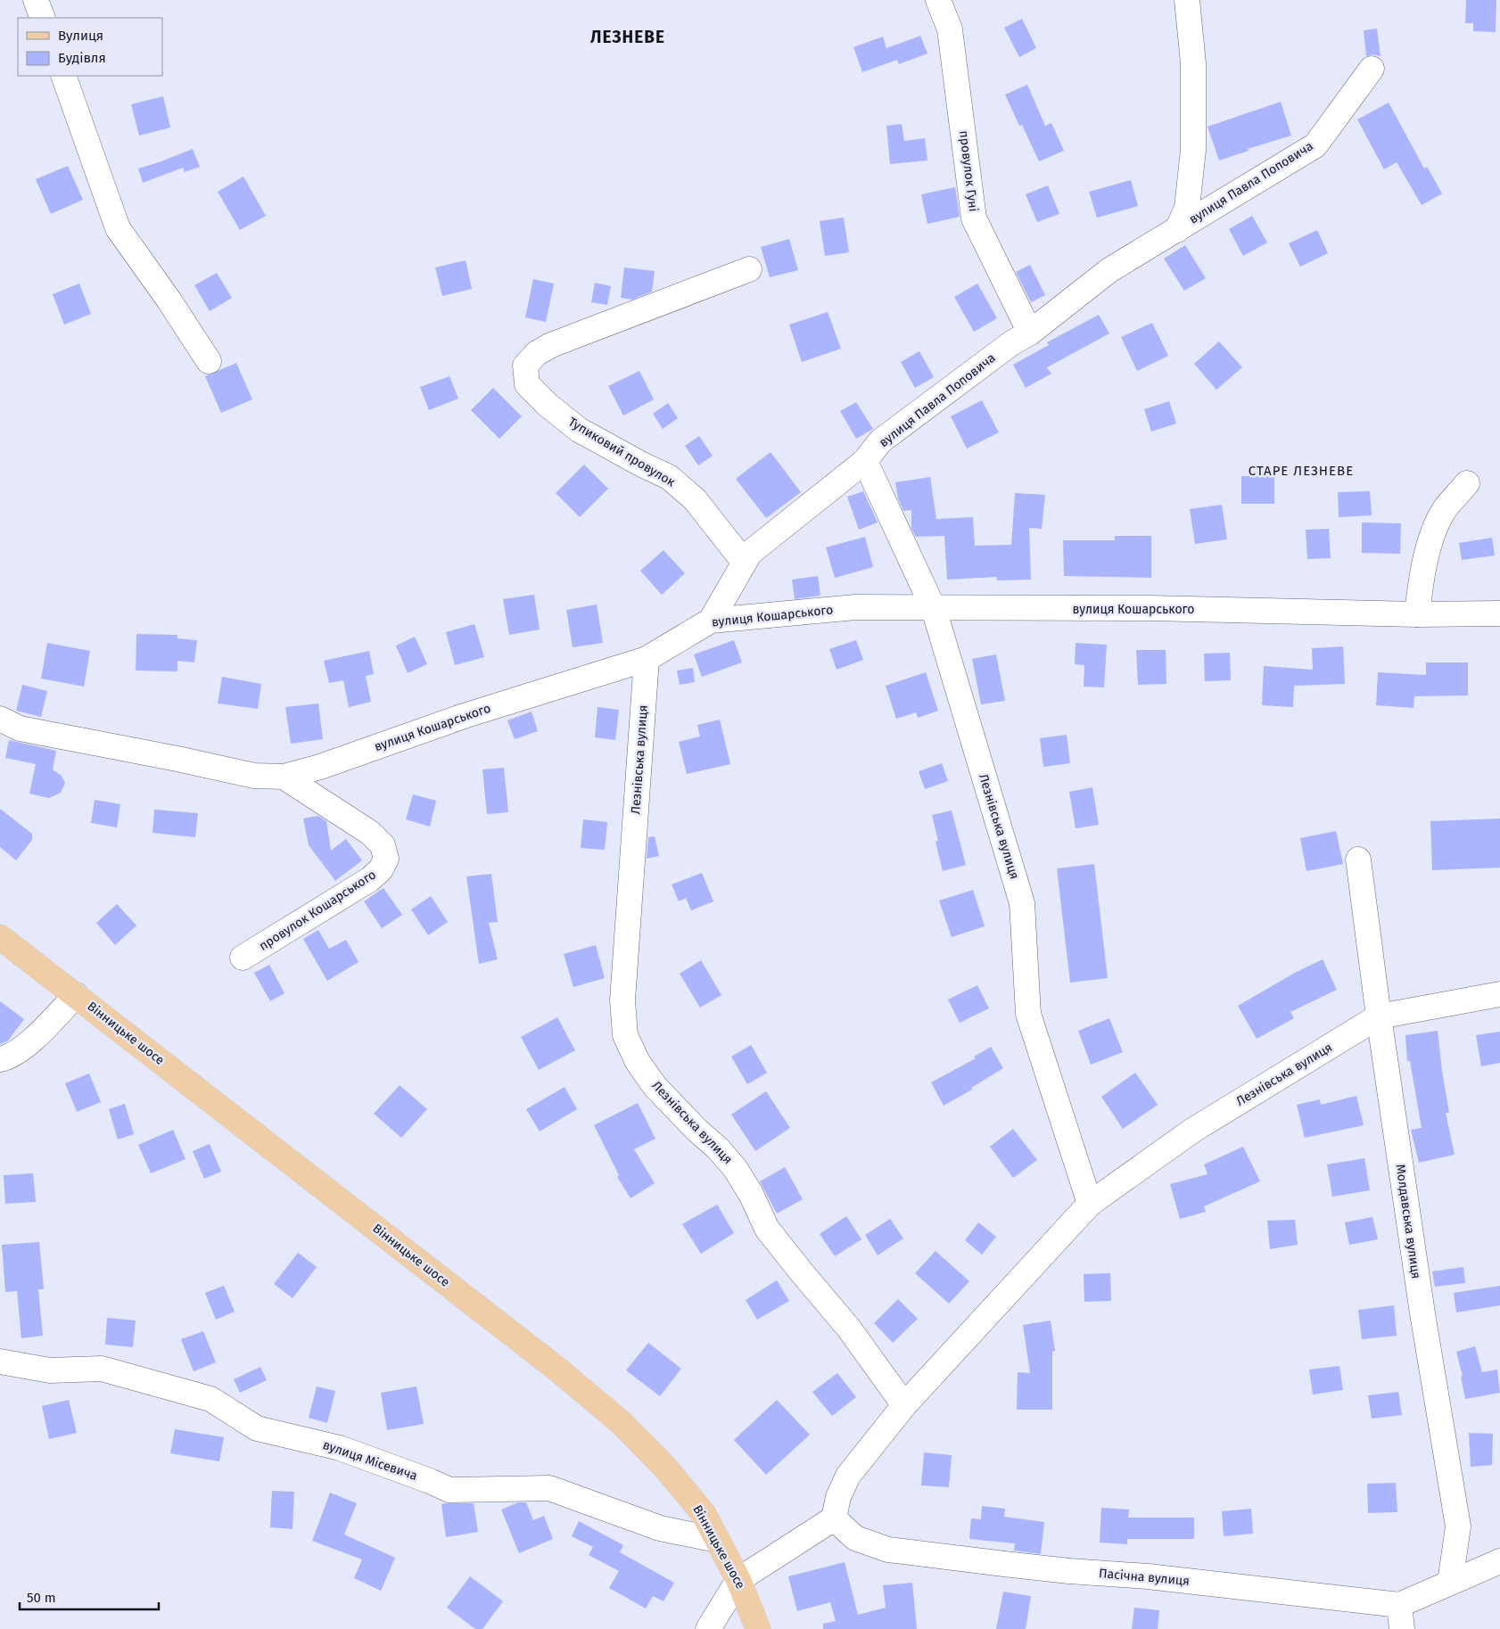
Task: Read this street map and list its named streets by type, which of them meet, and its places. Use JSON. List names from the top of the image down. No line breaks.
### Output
{"streets":{"main road":["Вінницьке шосе"],"street":["провулок Гуні","вулиця Павла Поповича","Тупиковий провулок","вулиця Кошарського","Лезнівська вулиця","провулок Кошарського","Молдавська вулиця","вулиця Місевича","Пасічна вулиця"]},"crossings":[["провулок Гуні","вулиця Павла Поповича"],["вулиця Павла Поповича","Тупиковий провулок"],["вулиця Павла Поповича","вулиця Кошарського"],["вулиця Павла Поповича","Лезнівська вулиця"],["вулиця Кошарського","Лезнівська вулиця"],["вулиця Кошарського","провулок Кошарського"],["Лезнівська вулиця","Молдавська вулиця"],["Лезнівська вулиця","Пасічна вулиця"],["Вінницьке шосе","вулиця Місевича"]],"districts":["ЛЕЗНЕВЕ","СТАРЕ ЛЕЗНЕВЕ"],"legend":["Вулиця","Будівля"],"scale_bar":"50 m"}
